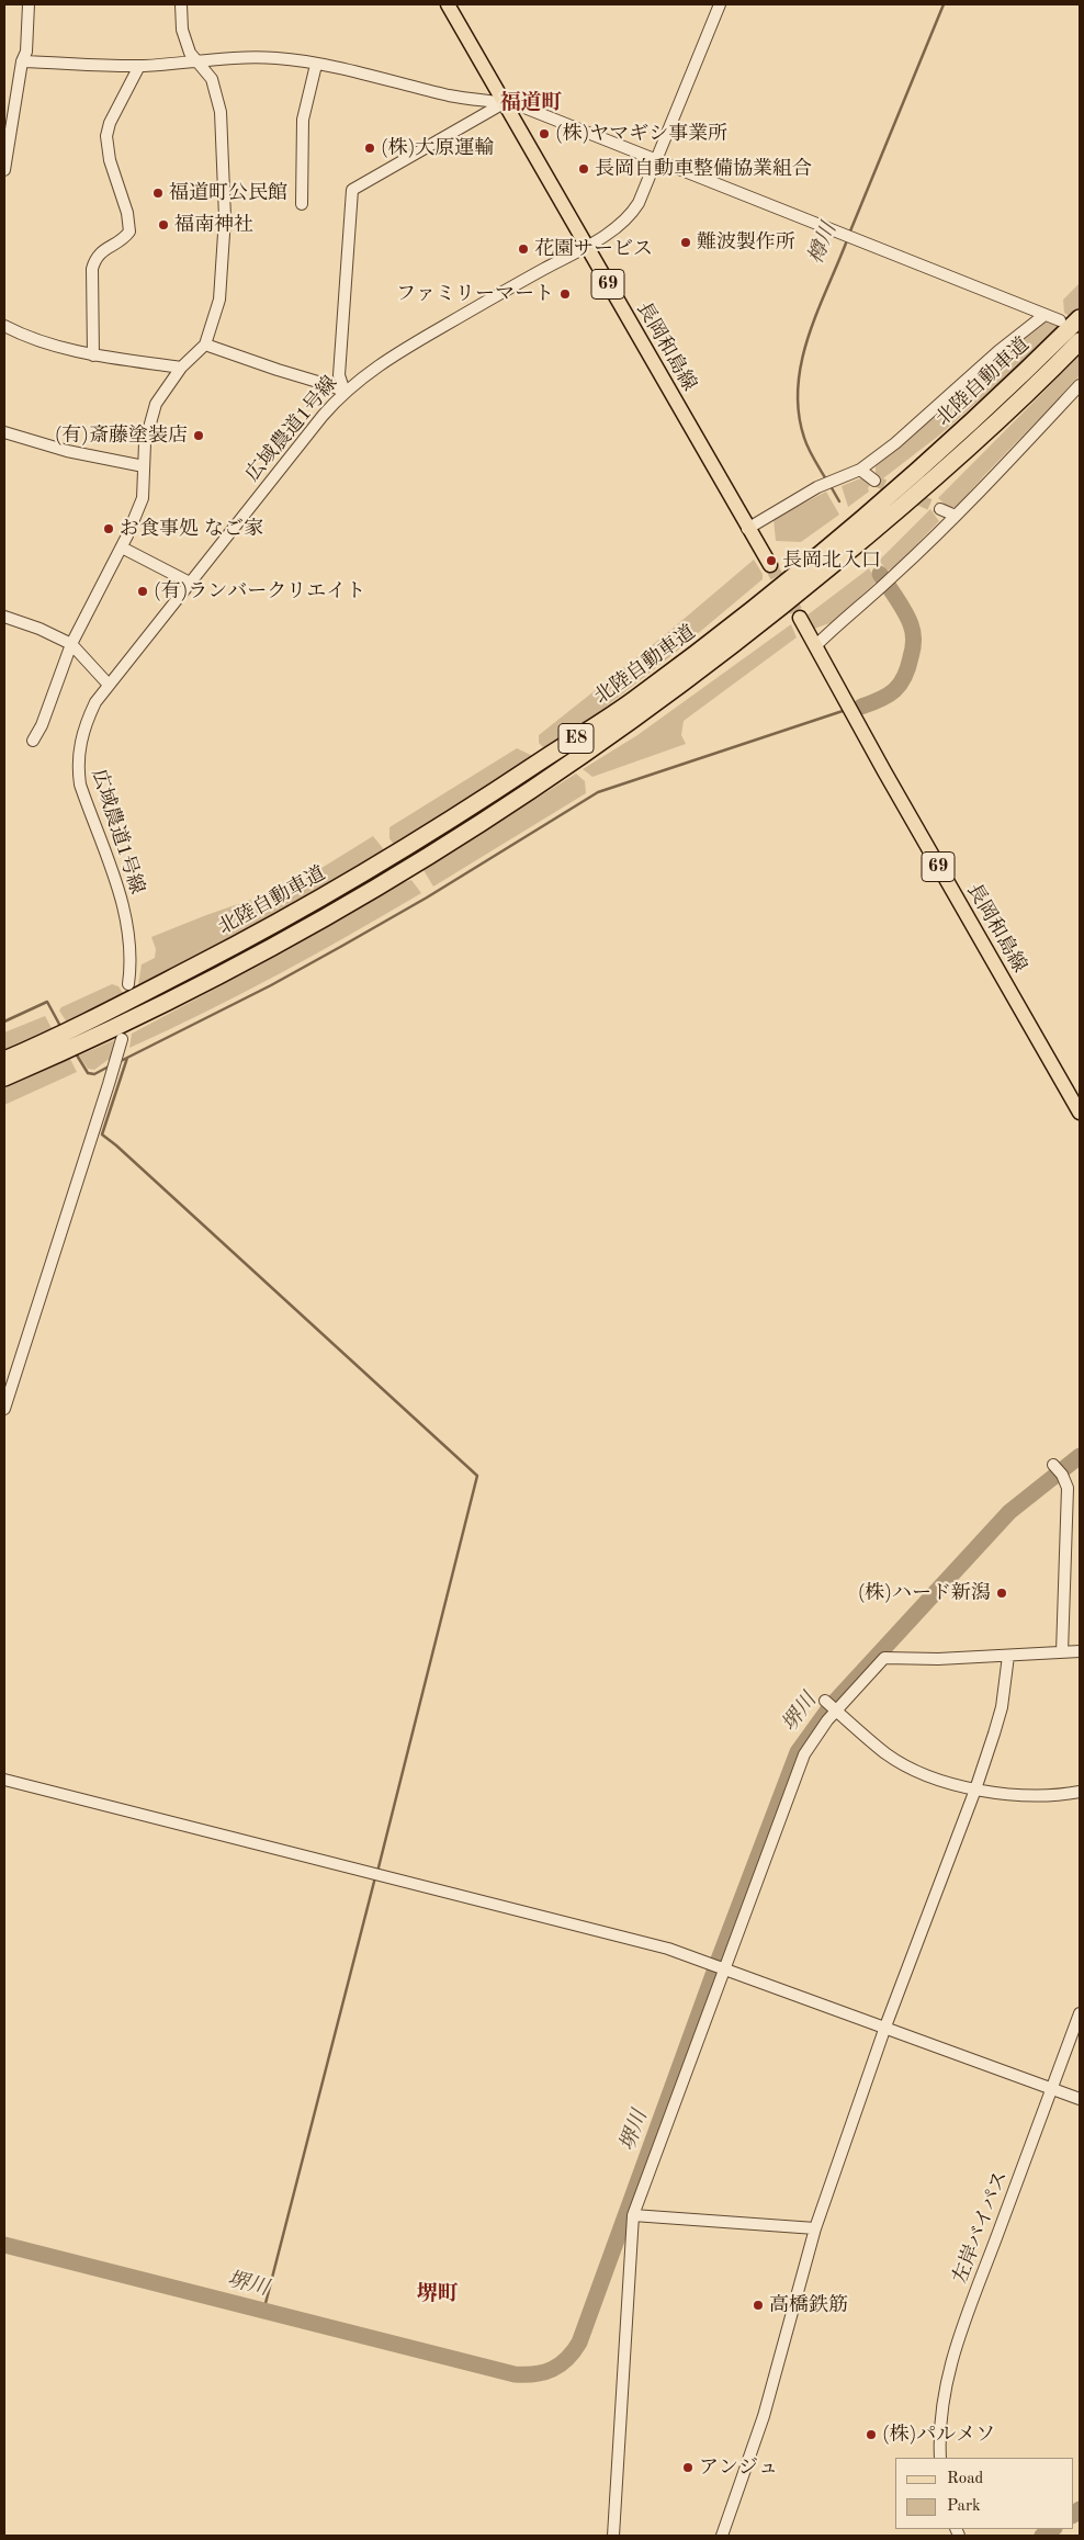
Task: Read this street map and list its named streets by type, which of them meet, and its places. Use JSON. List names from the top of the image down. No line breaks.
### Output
{"streets":{"highway":["北陸自動車道","E8"],"main road":["69","長岡和島線"],"street":["広域農道1号線","左岸バイパス"]},"crossings":[["長岡和島線","広域農道1号線"]],"districts":["福道町","堺町"],"water":["樽川","堺川"],"places":["(株)ヤマギシ事業所","(株)大原運輸","長岡自動車整備協業組合","福道町公民館","福南神社","難波製作所","花園サービス","ファミリーマート","(有)斎藤塗装店","お食事処 なご家","長岡北入口","(有)ランバークリエイト","(株)ハード新潟","高橋鉄筋","(株)パルメソ","アンジュ"],"legend":["Road","Park"]}
